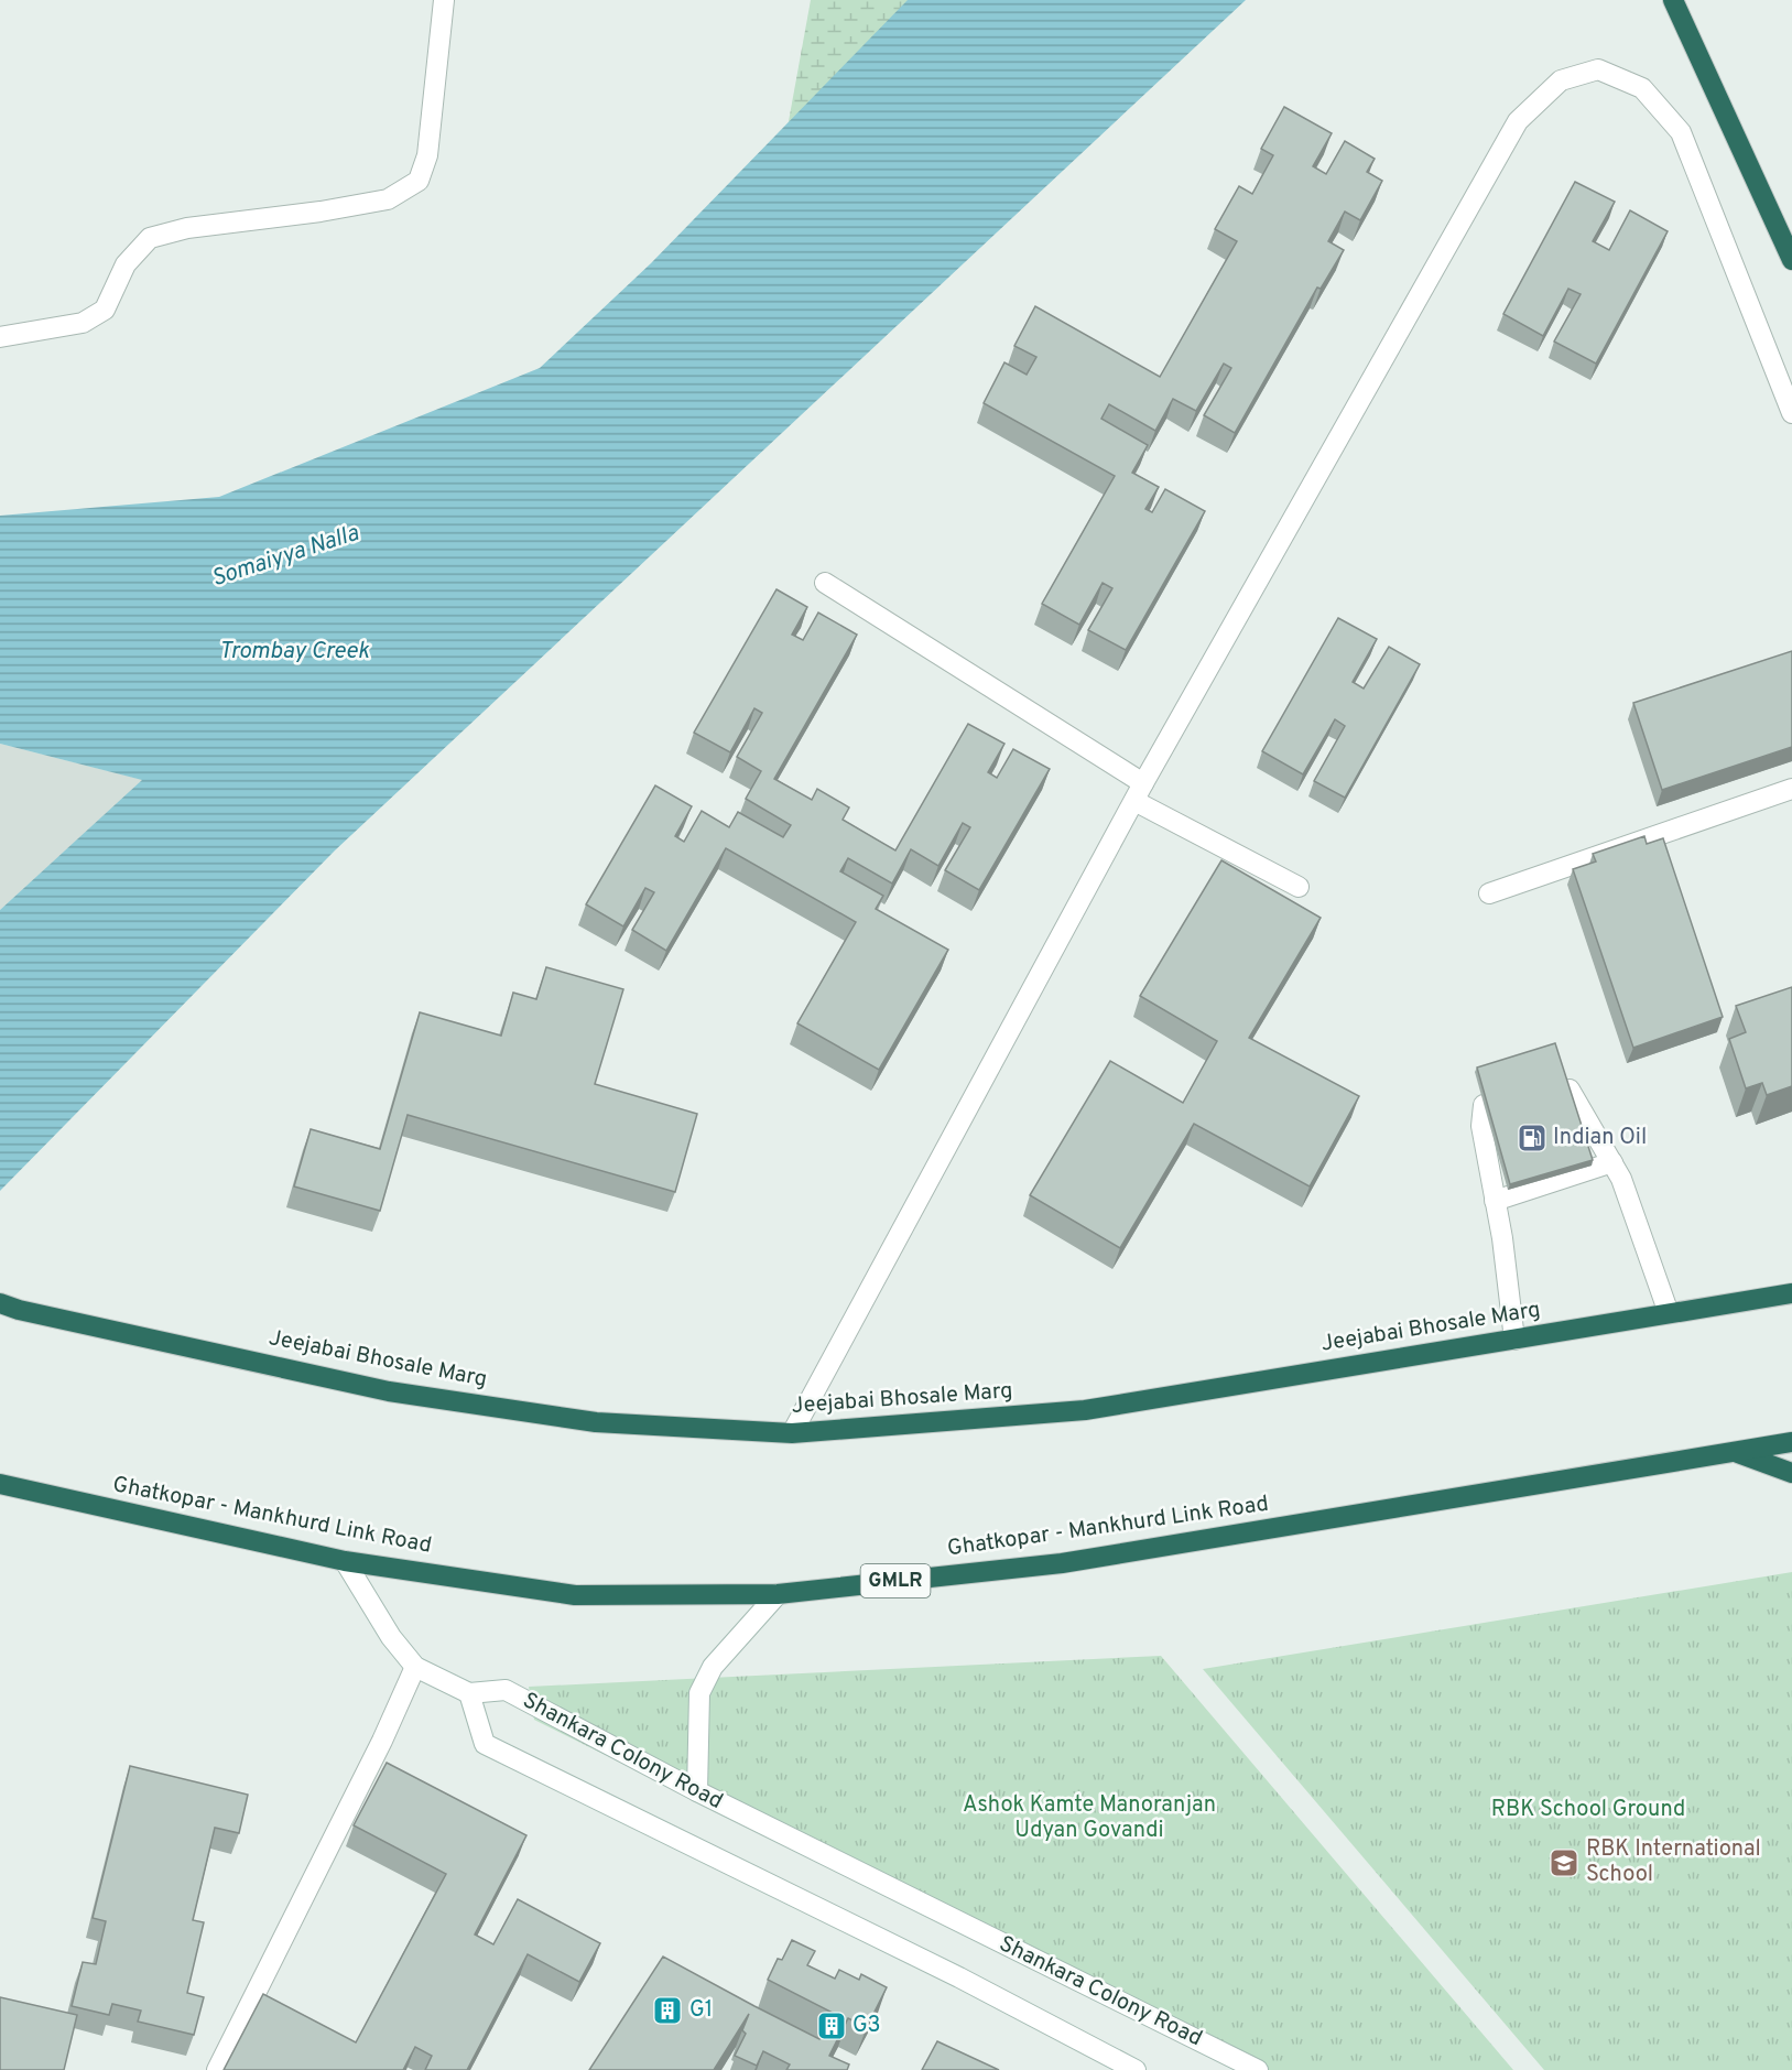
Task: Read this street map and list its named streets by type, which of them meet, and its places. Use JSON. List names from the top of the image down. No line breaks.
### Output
{"streets":{"highway":["Jeejabai Bhosale Marg","Ghatkopar - Mankhurd Link Road","GMLR"],"main road":["Shankara Colony Road"]},"water":["Somaiyya Nalla","Trombay Creek"],"parks":["Ashok Kamte Manoranjan Udyan Govandi","RBK School Ground"],"places":{"fuel station":["Indian Oil"],"school or university":["RBK International School"],"building":["G1","G3"]}}
